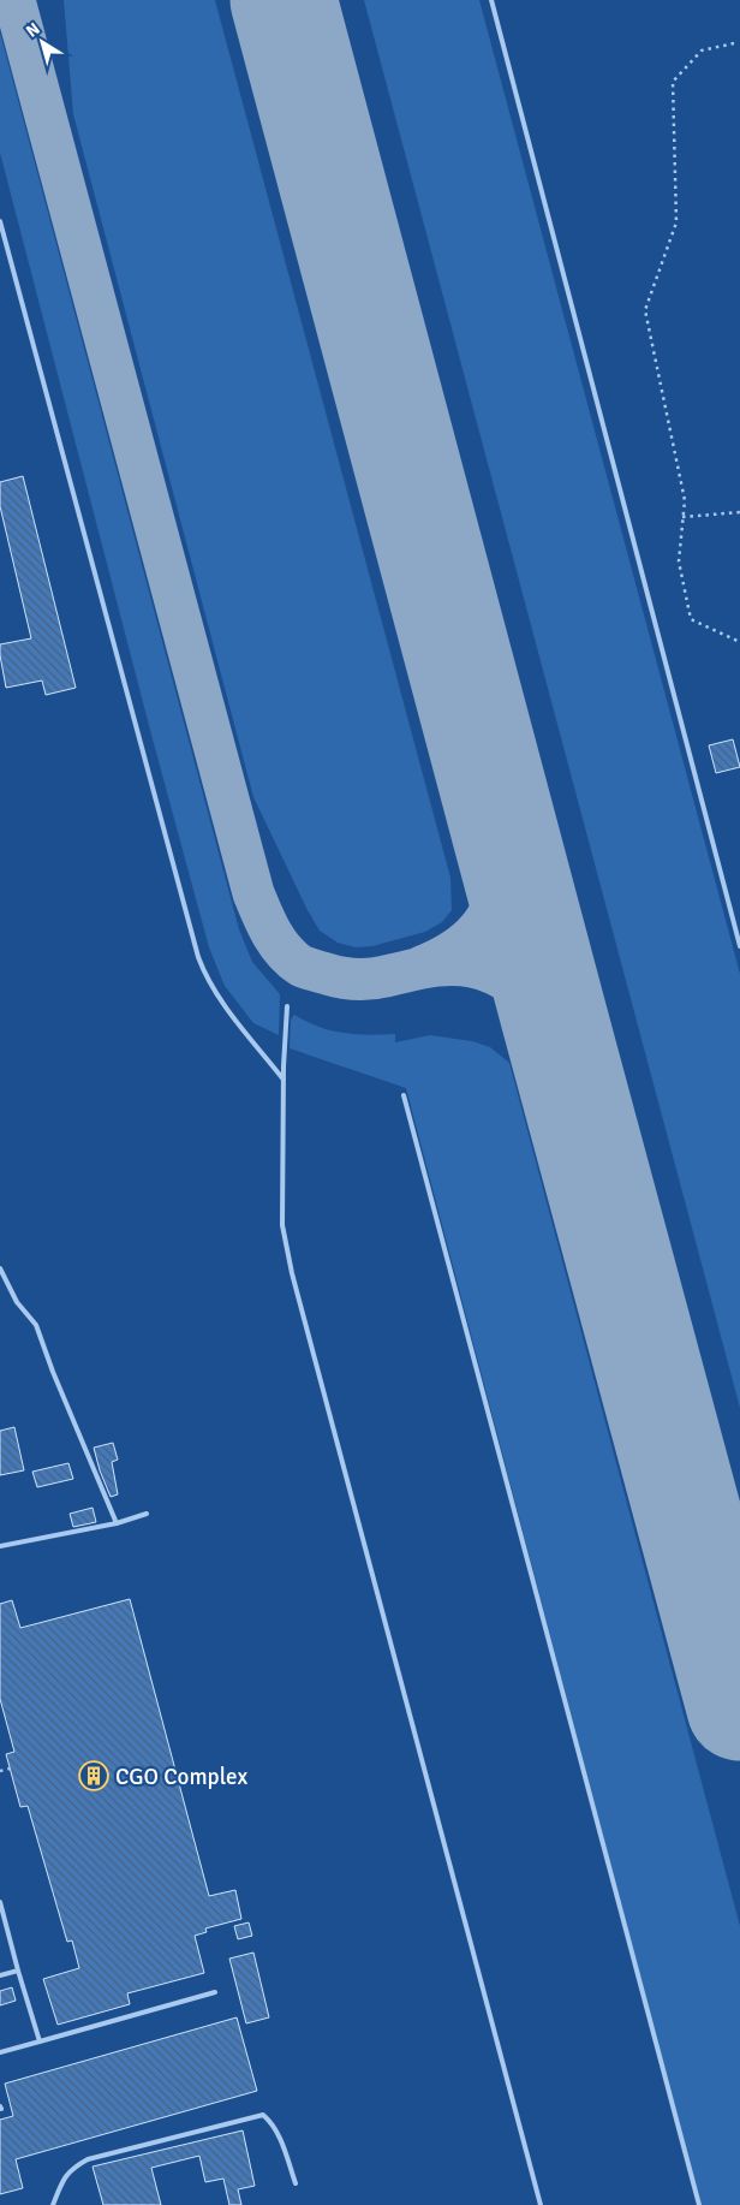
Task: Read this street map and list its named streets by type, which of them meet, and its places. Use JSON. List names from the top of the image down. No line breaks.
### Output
{"places":{"building":["CGO Complex"]},"north":"top left"}
